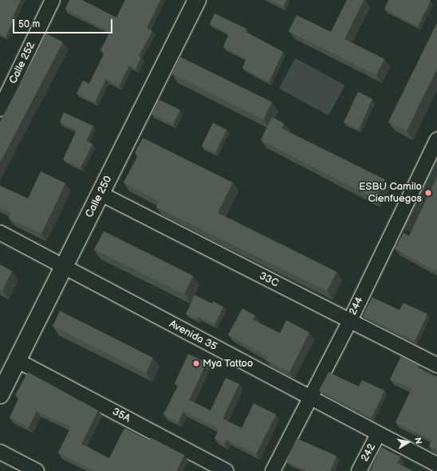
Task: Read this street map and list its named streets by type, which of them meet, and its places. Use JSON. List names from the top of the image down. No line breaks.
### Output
{"streets":{"main road":["Calle 250"],"street":["Calle 252","33C","244","Avenida 35","35A","242"]},"crossings":[["Calle 250","33C"],["Calle 250","Avenida 35"],["Calle 250","35A"],["33C","244"],["244","Avenida 35"],["Avenida 35","242"]],"places":["ESBU Camilo Cienfuegos","Mya Tattoo"],"scale_bar":"50 m","north":"right"}
